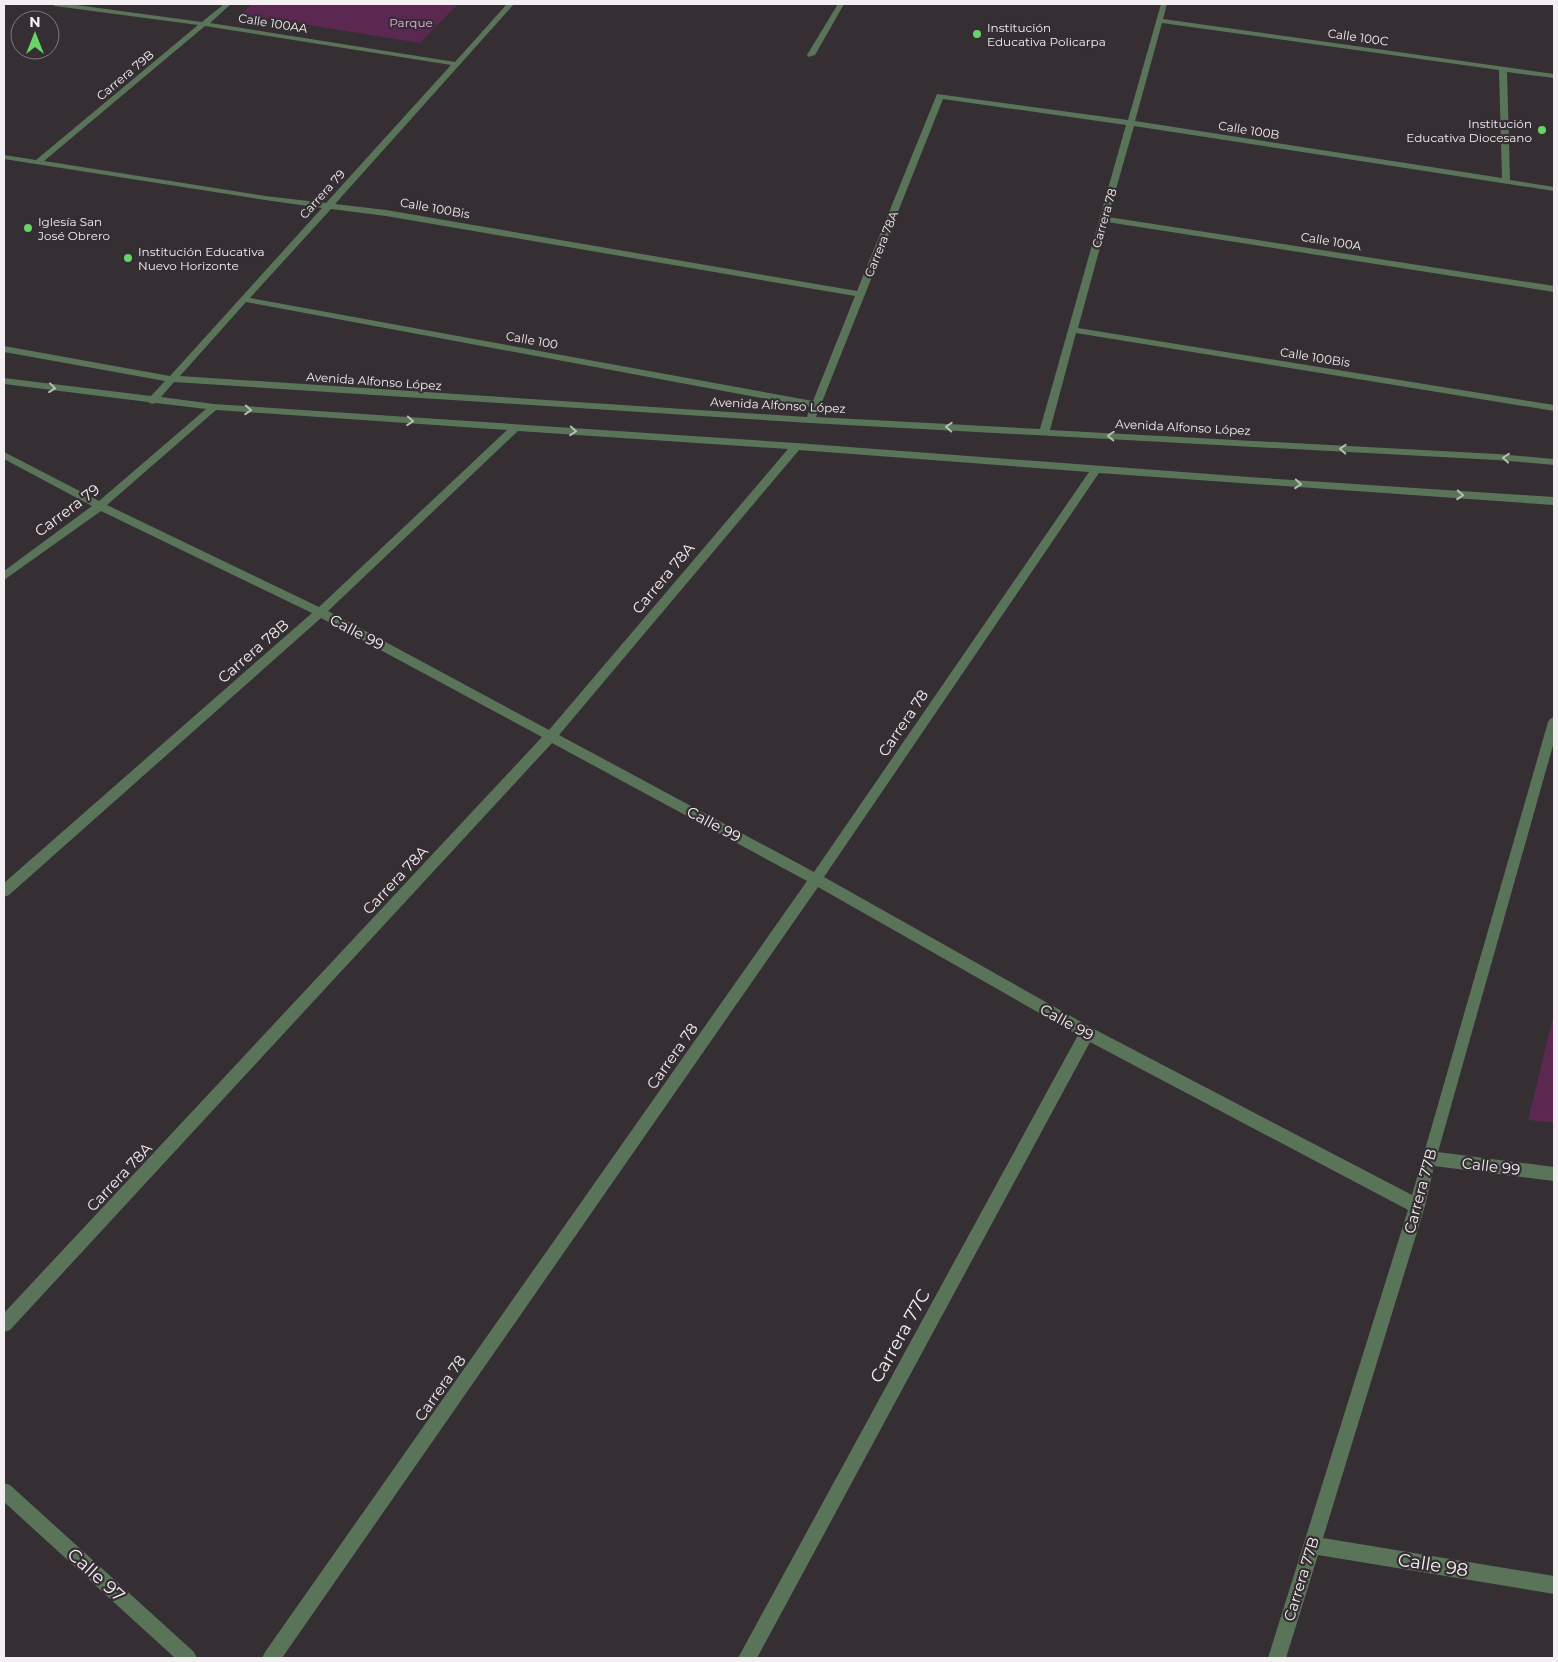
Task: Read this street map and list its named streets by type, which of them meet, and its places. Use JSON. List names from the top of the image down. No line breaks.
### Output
{"streets":{"street":["Calle 100AA","Calle 100C","Carrera 79B","Calle 100B","Carrera 79","Calle 100Bis","Carrera 78","Calle 100A","Carrera 78A","Calle 100","Avenida Alfonso López","Calle 99","Carrera 78B","Carrera 77B","Carrera 77C","Calle 98","Calle 97"]},"crossings":[["Calle 100AA","Carrera 79B"],["Calle 100AA","Carrera 79"],["Calle 100C","Carrera 78"],["Carrera 79B","Calle 100Bis"],["Calle 100B","Carrera 78"],["Calle 100B","Carrera 78A"],["Carrera 79","Calle 100Bis"],["Carrera 79","Calle 100"],["Carrera 79","Avenida Alfonso López"],["Carrera 79","Calle 99"],["Calle 100Bis","Carrera 78"],["Calle 100Bis","Carrera 78A"],["Carrera 78","Calle 100A"],["Carrera 78","Avenida Alfonso López"],["Carrera 78","Calle 99"],["Carrera 78A","Calle 100"],["Carrera 78A","Avenida Alfonso López"],["Carrera 78A","Calle 99"],["Calle 99","Carrera 78B"],["Calle 99","Carrera 77B"],["Calle 99","Carrera 77C"],["Carrera 77B","Calle 98"]],"parks":["Parque"],"places":["Institución Educativa Policarpa","Institución Educativa Diocesano","Iglesía San José Obrero","Institución Educativa Nuevo Horizonte"],"north":"top"}
